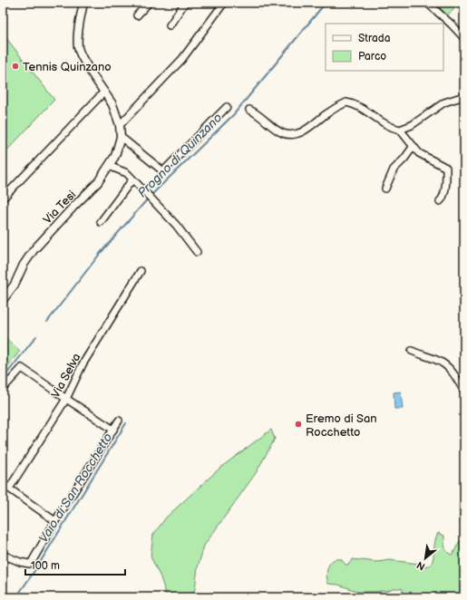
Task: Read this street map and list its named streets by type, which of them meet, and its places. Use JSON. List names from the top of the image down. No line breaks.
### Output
{"streets":{"street":["Via Tesi","Via Selva"]},"water":["Progno di Quinzano","Vaio di San Rocchetto"],"places":["Tennis Quinzano","Eremo di San Rocchetto"],"legend":["Strada","Parco"],"scale_bar":"100 m","north":"bottom left"}
